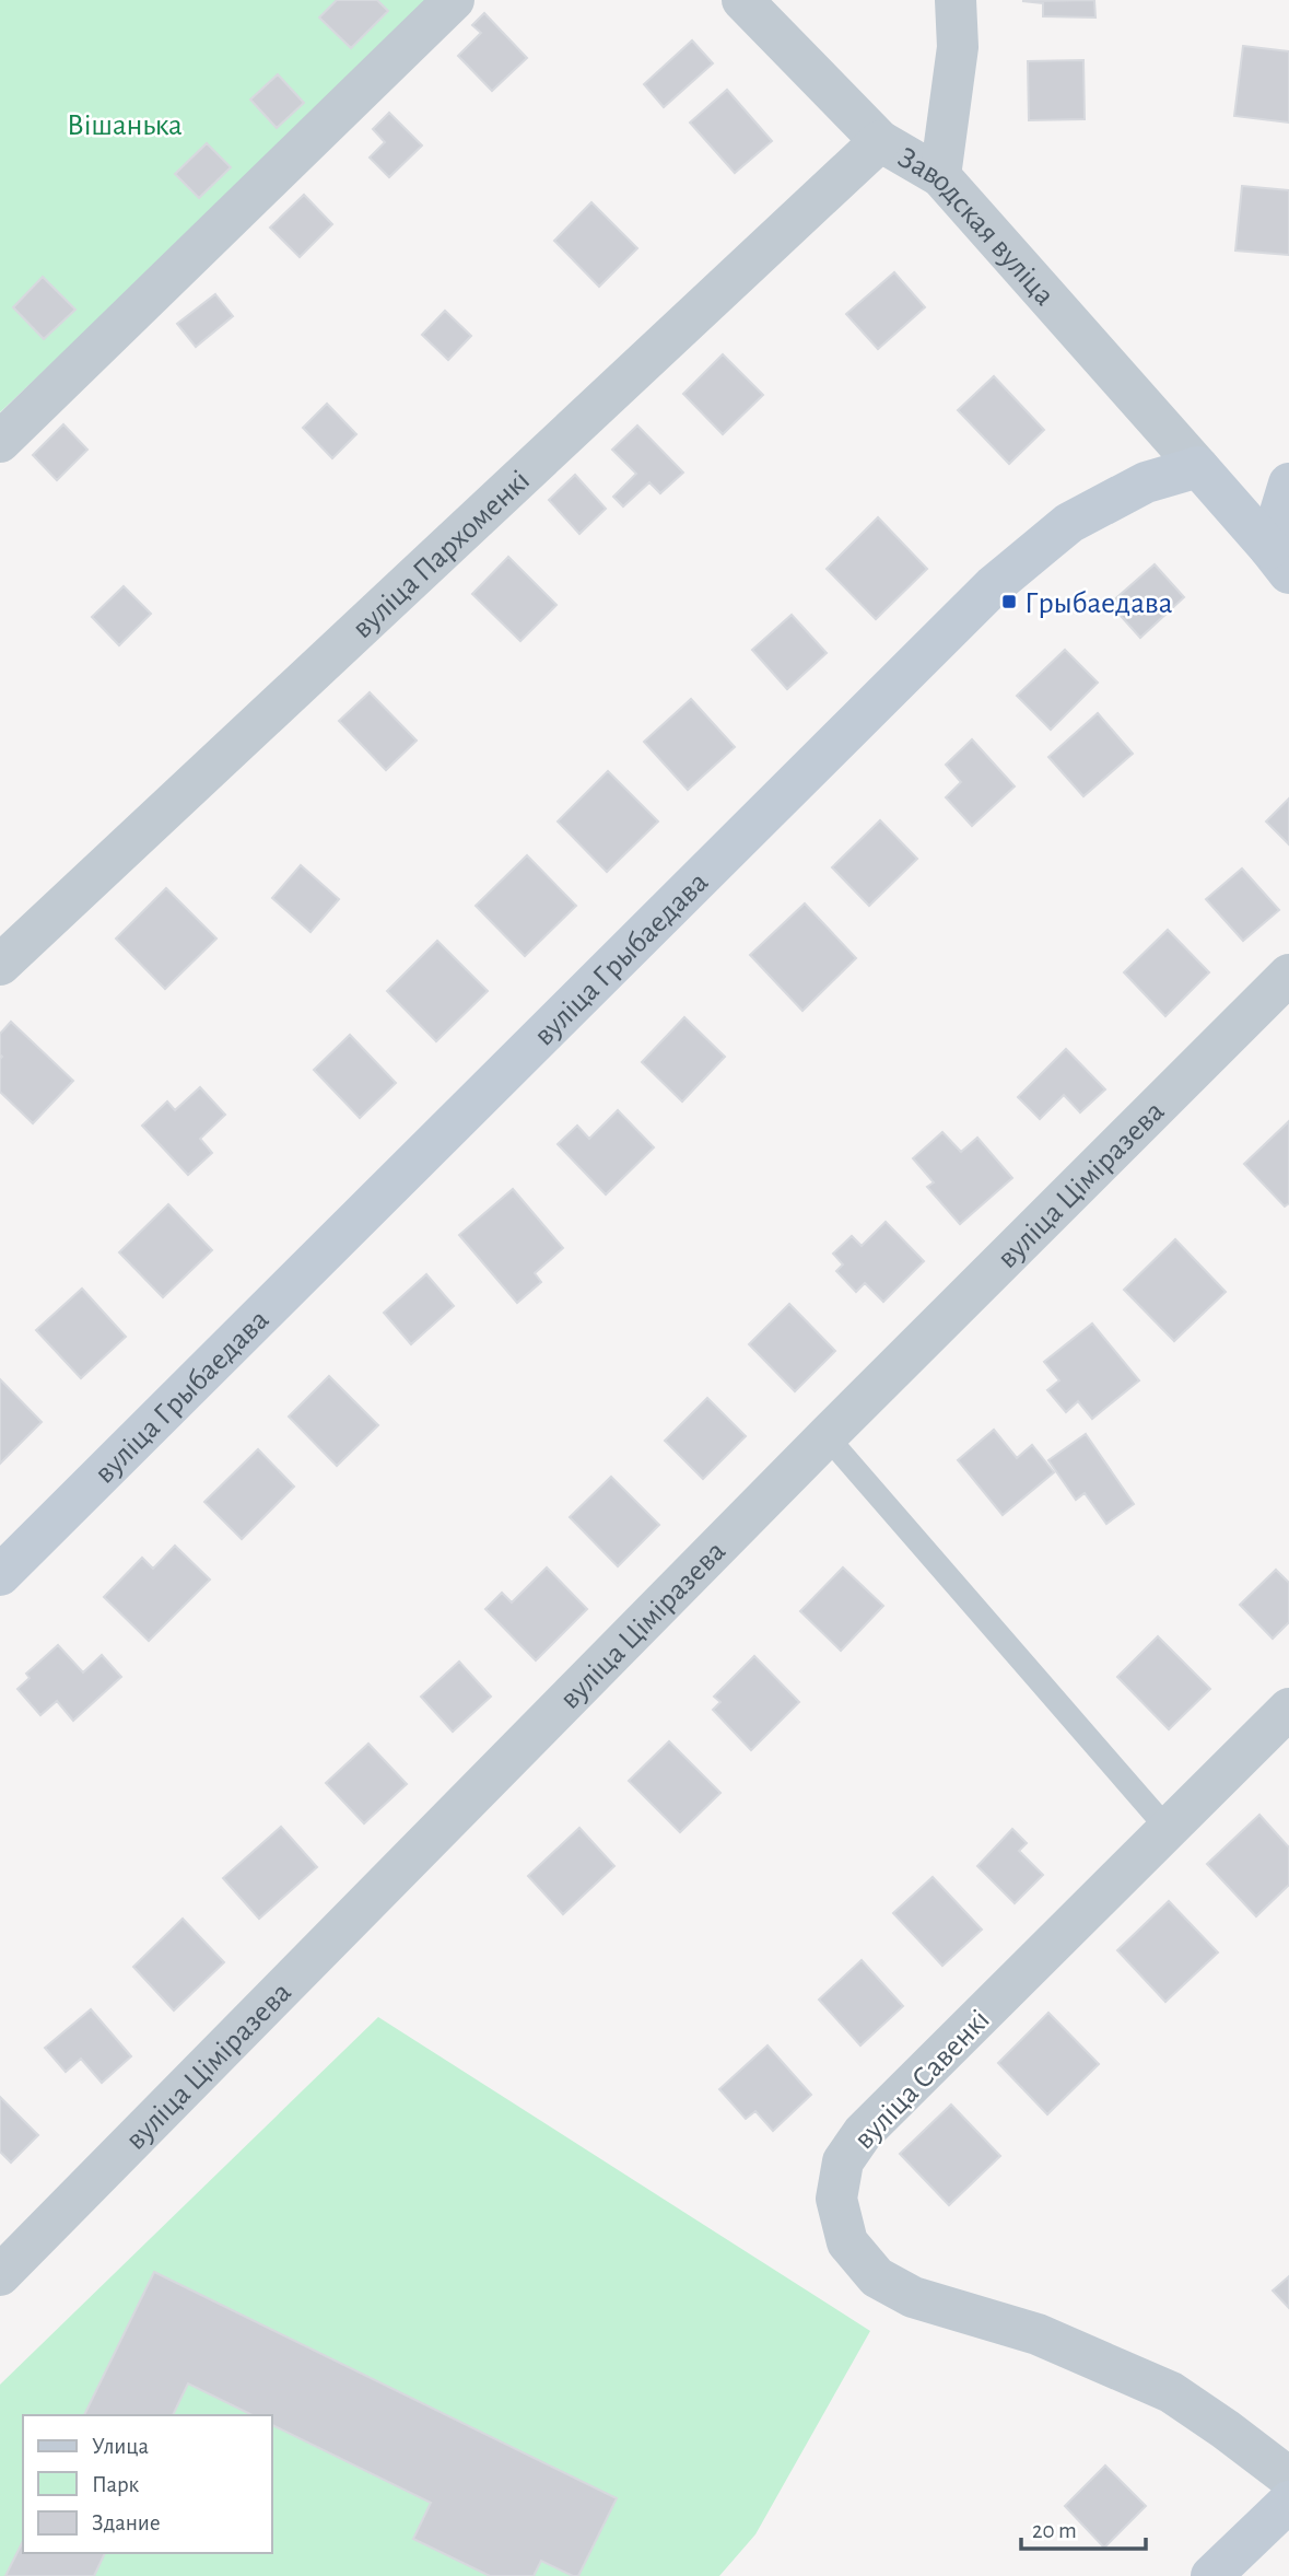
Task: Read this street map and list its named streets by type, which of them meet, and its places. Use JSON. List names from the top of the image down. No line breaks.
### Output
{"streets":{"street":["Заводская вуліца","вуліца Пархоменкі","вуліца Грыбаедава","вуліца Ціміразева","вуліца Савенкі"]},"crossings":[["Заводская вуліца","вуліца Пархоменкі"],["Заводская вуліца","вуліца Грыбаедава"]],"parks":["Вішанька"],"places":{"transit":["Грыбаедава"]},"legend":["Улица","Парк","Здание"],"scale_bar":"20 m"}
